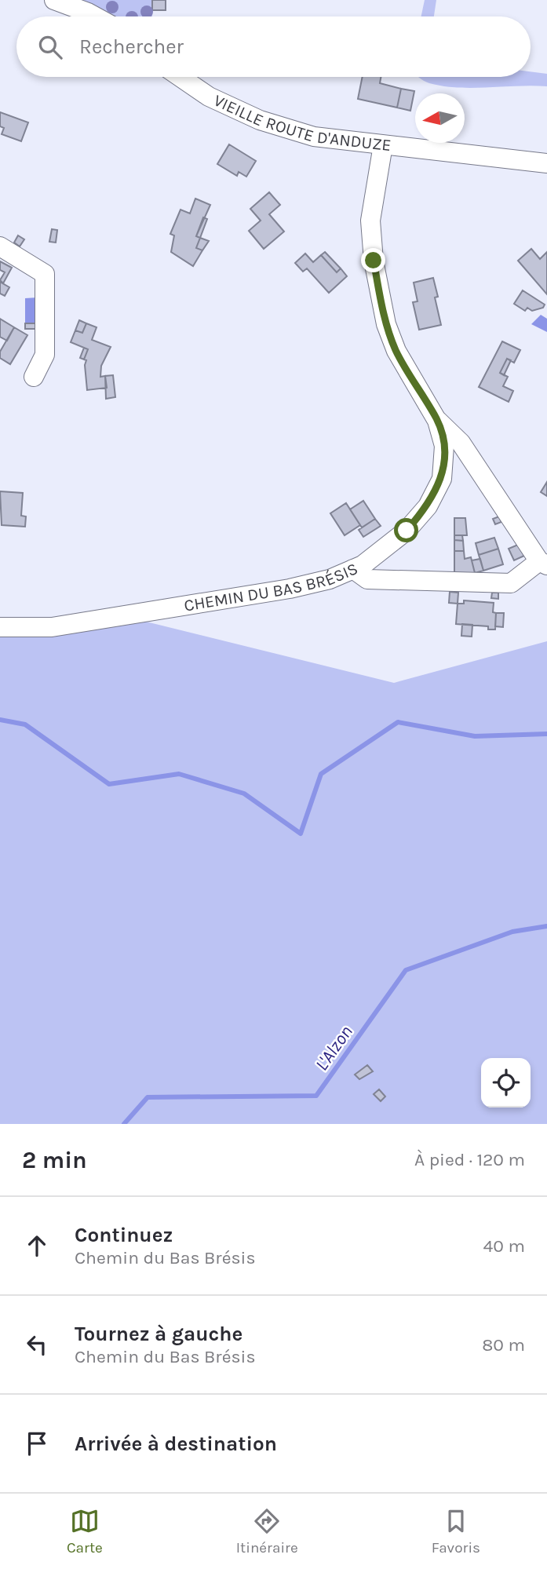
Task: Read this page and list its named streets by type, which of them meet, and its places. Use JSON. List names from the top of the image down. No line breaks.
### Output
{"streets":{"street":["VIEILLE ROUTE D'ANDUZE","CHEMIN DU BAS BRÉSIS"]},"crossings":[["VIEILLE ROUTE D'ANDUZE","CHEMIN DU BAS BRÉSIS"]],"water":["L'Alzon"],"north":"left","page":{"search":"Rechercher","heading":["2 min","À pied · 120 m"],"list":[["Continuez","Chemin du Bas Brésis","40 m"],["Tournez à gauche","Chemin du Bas Brésis","80 m"],"Arrivée à destination"],"nav":["Carte","Itinéraire","Favoris"]}}
